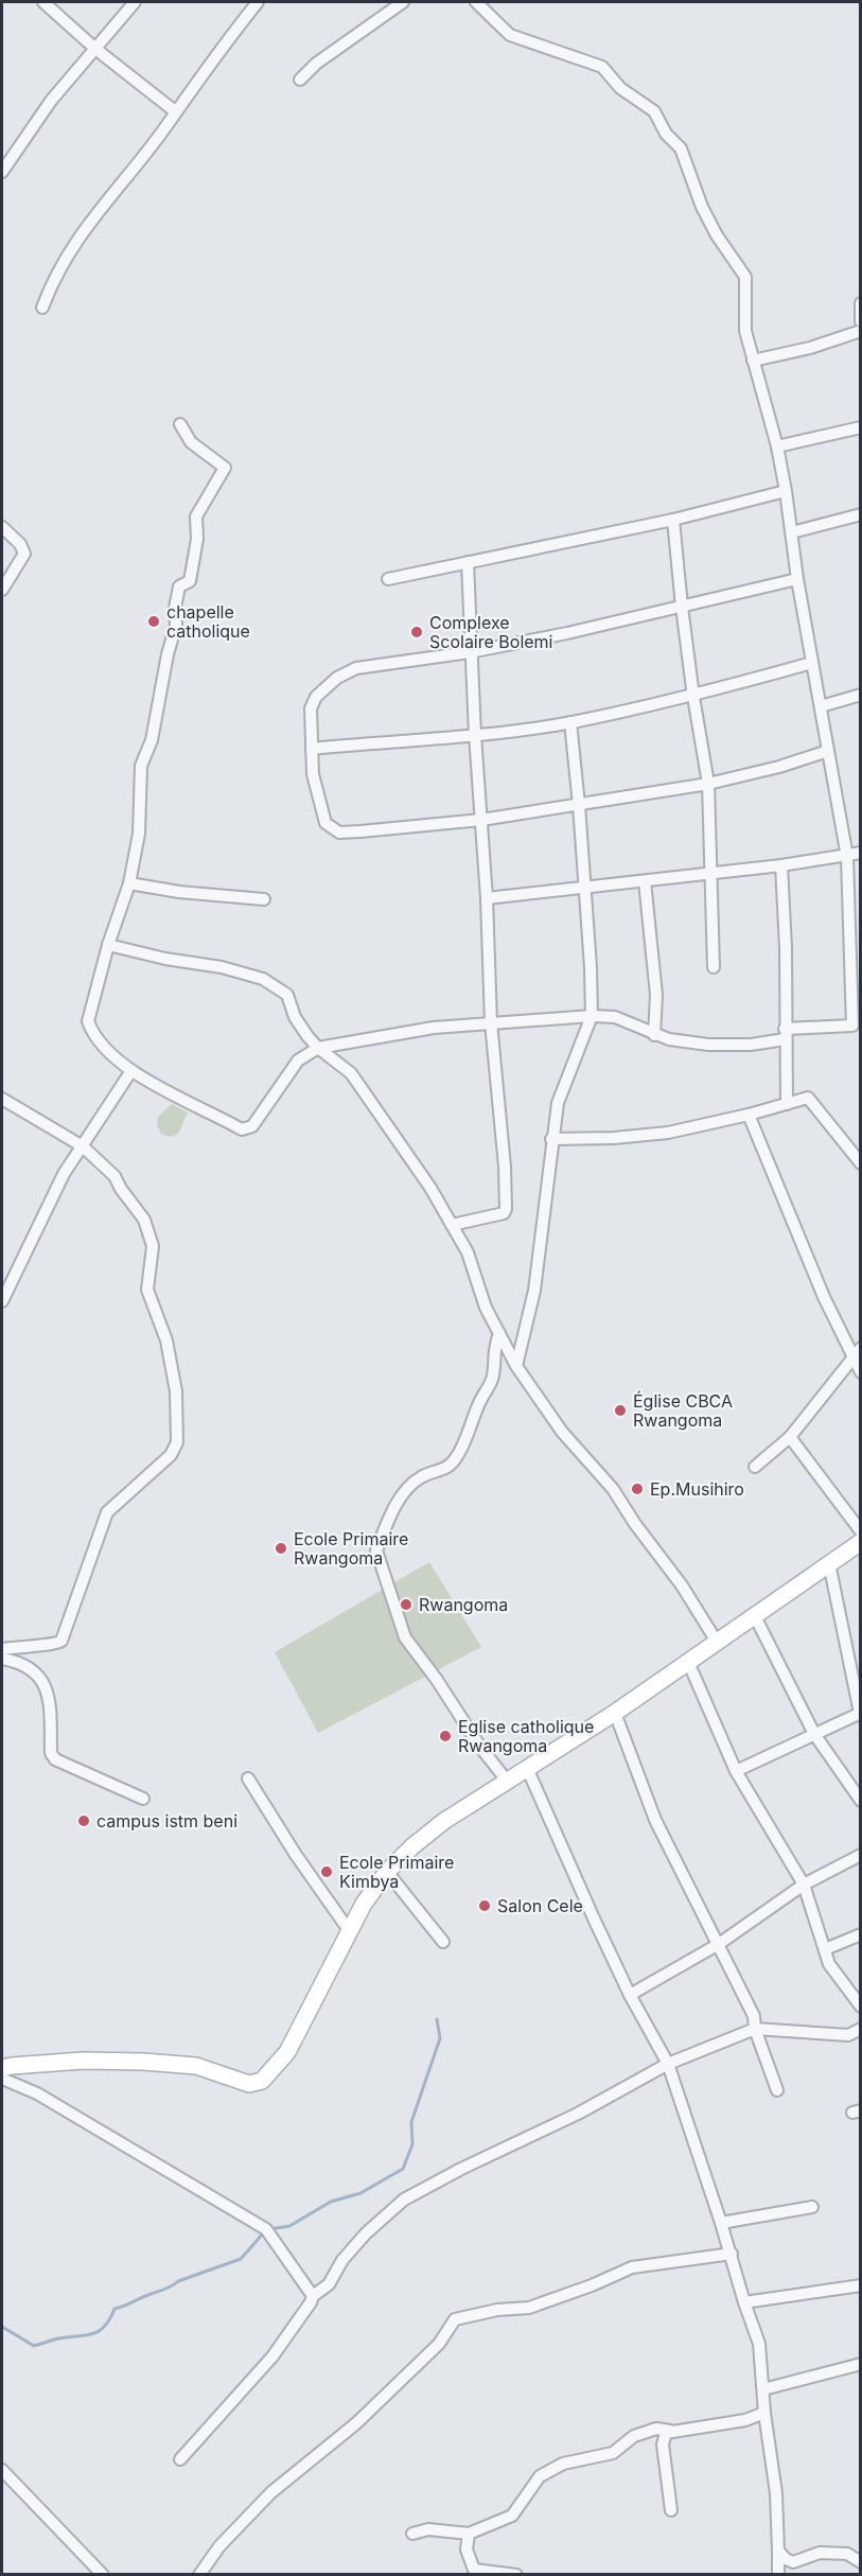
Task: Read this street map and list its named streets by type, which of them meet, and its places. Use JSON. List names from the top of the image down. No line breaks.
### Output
{"places":["chapelle catholique","Complexe Scolaire Bolemi","Église CBCA Rwangoma","Ep.Musihiro","Ecole Primaire Rwangoma","Rwangoma","Eglise catholique Rwangoma","campus istm beni","Ecole Primaire Kimbya","Salon Cele"]}
